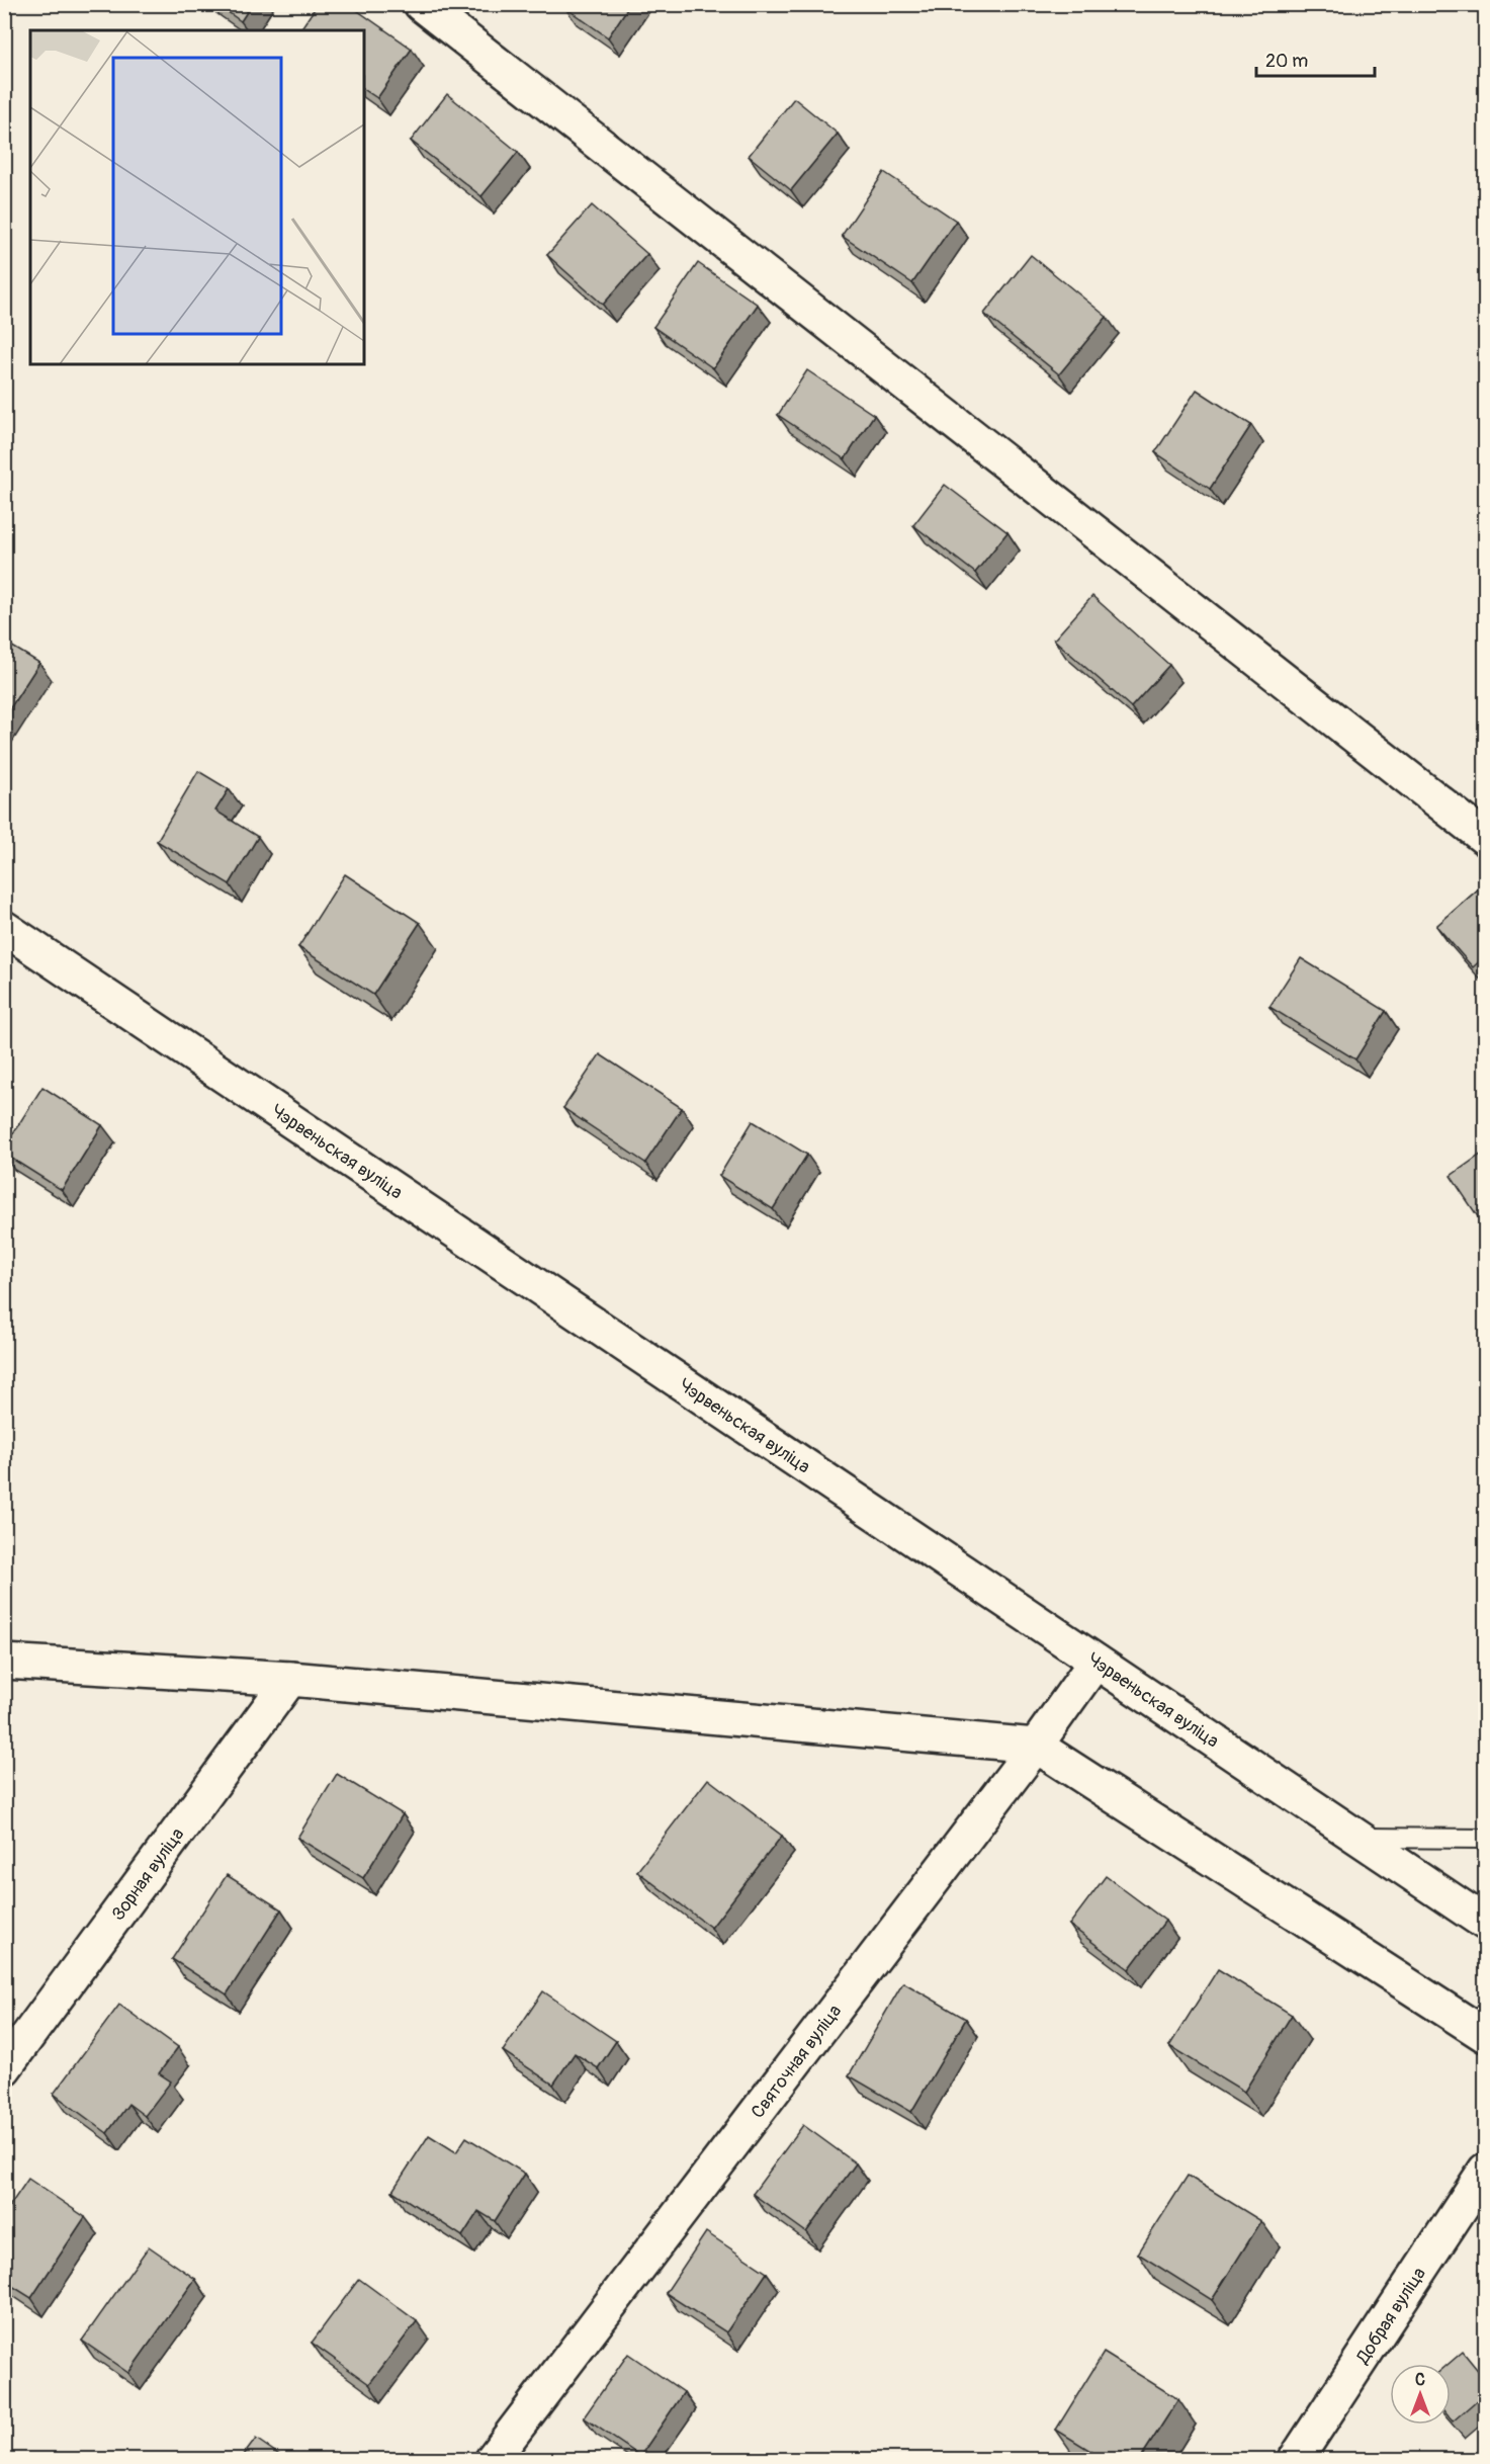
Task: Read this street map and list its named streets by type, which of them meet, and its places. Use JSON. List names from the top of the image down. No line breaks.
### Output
{"streets":{"street":["Чэрвеньская вуліца","Зорная вуліца","Святочная вуліца","Добрая вуліца"]},"crossings":[["Чэрвеньская вуліца","Святочная вуліца"]],"scale_bar":"20 m","north":"top"}
